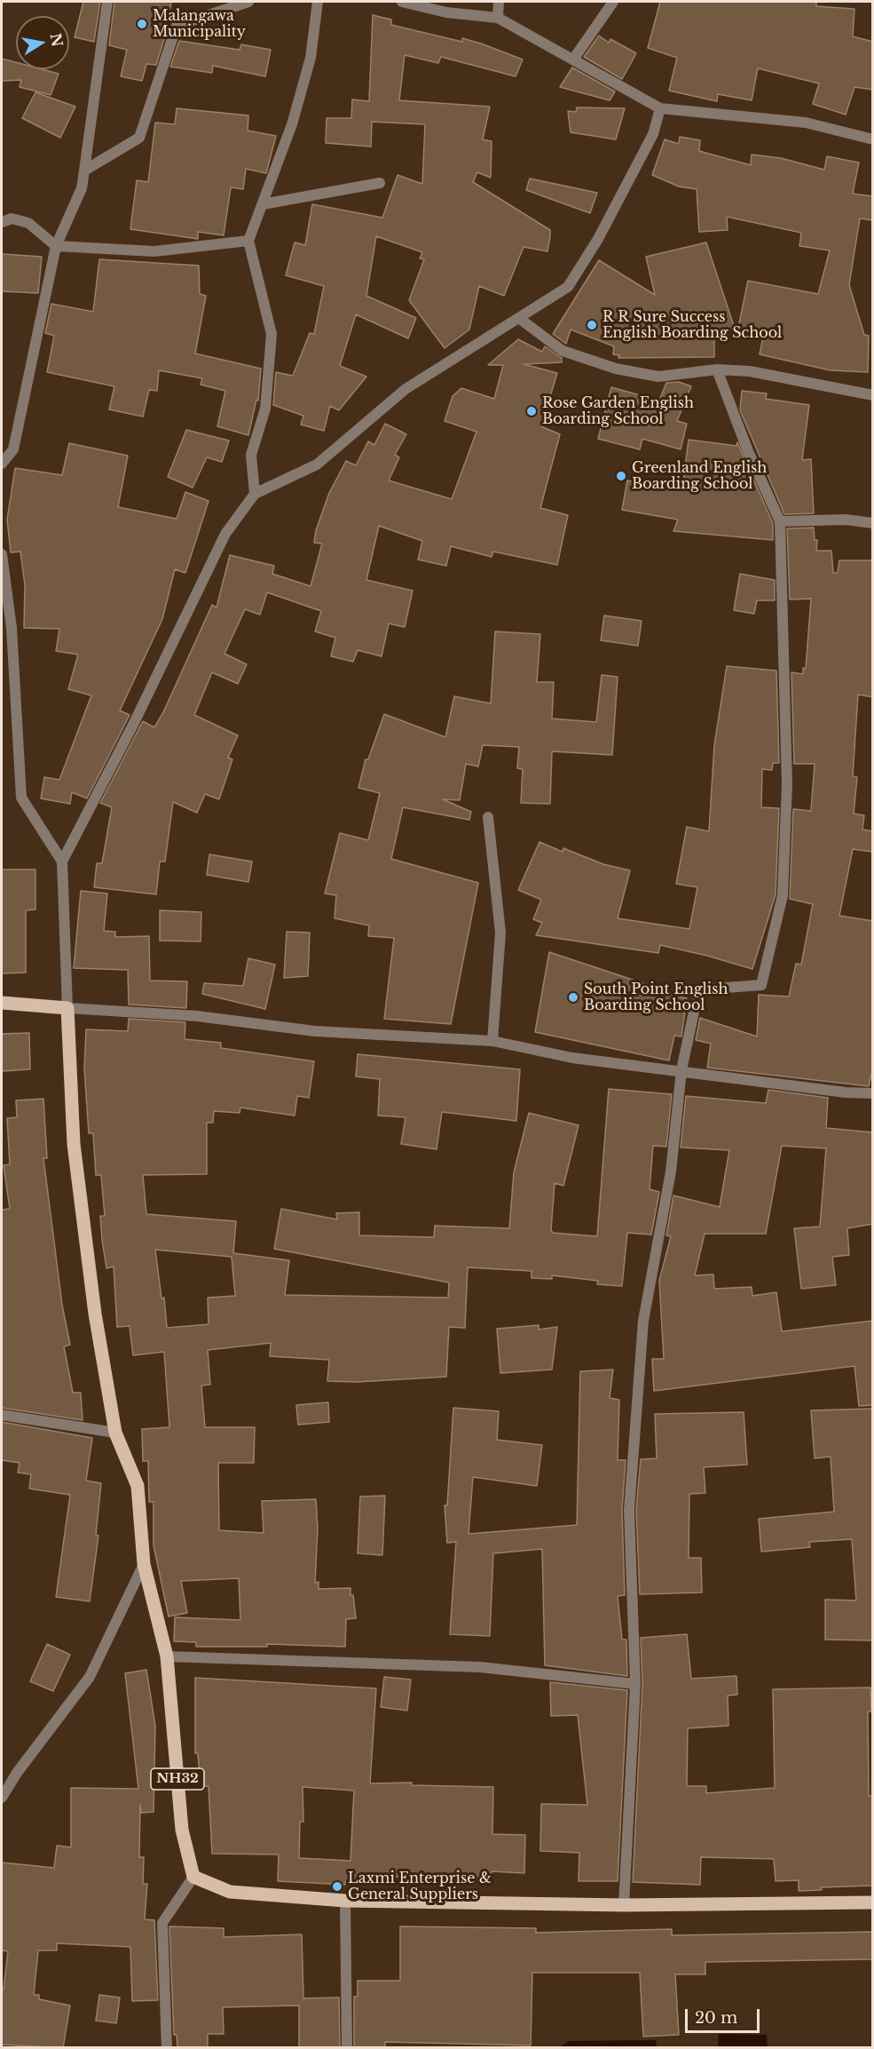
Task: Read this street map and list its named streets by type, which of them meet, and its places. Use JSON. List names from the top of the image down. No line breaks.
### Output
{"streets":{"main road":["NH32"]},"places":["Malangawa Municipality","R R Sure Success English Boarding School","Rose Garden English Boarding School","Greenland English Boarding School","South Point English Boarding School","Laxmi Enterprise & General Suppliers"],"scale_bar":"20 m","north":"right"}
